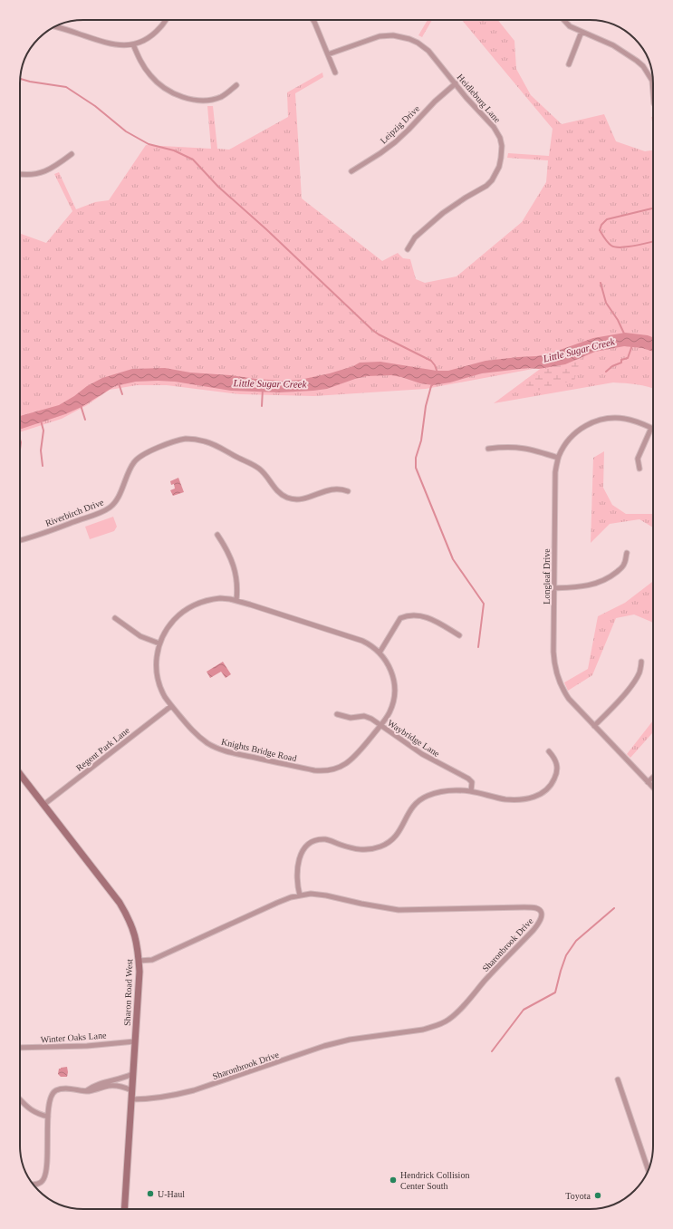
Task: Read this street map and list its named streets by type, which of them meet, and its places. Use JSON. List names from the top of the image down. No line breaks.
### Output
{"streets":{"main road":["Sharon Road West"],"street":["Heidleburg Lane","Leipzig Drive","Riverbirch Drive","Longleaf Drive","Waybridge Lane","Regent Park Lane","Knights Bridge Road","Sharonbrook Drive","Winter Oaks Lane"]},"crossings":[["Heidleburg Lane","Leipzig Drive"],["Waybridge Lane","Knights Bridge Road"],["Regent Park Lane","Knights Bridge Road"],["Regent Park Lane","Sharon Road West"],["Sharonbrook Drive","Sharon Road West"],["Sharon Road West","Winter Oaks Lane"]],"water":["Little Sugar Creek"],"places":["Hendrick Collision Center South","U-Haul","Toyota"]}
